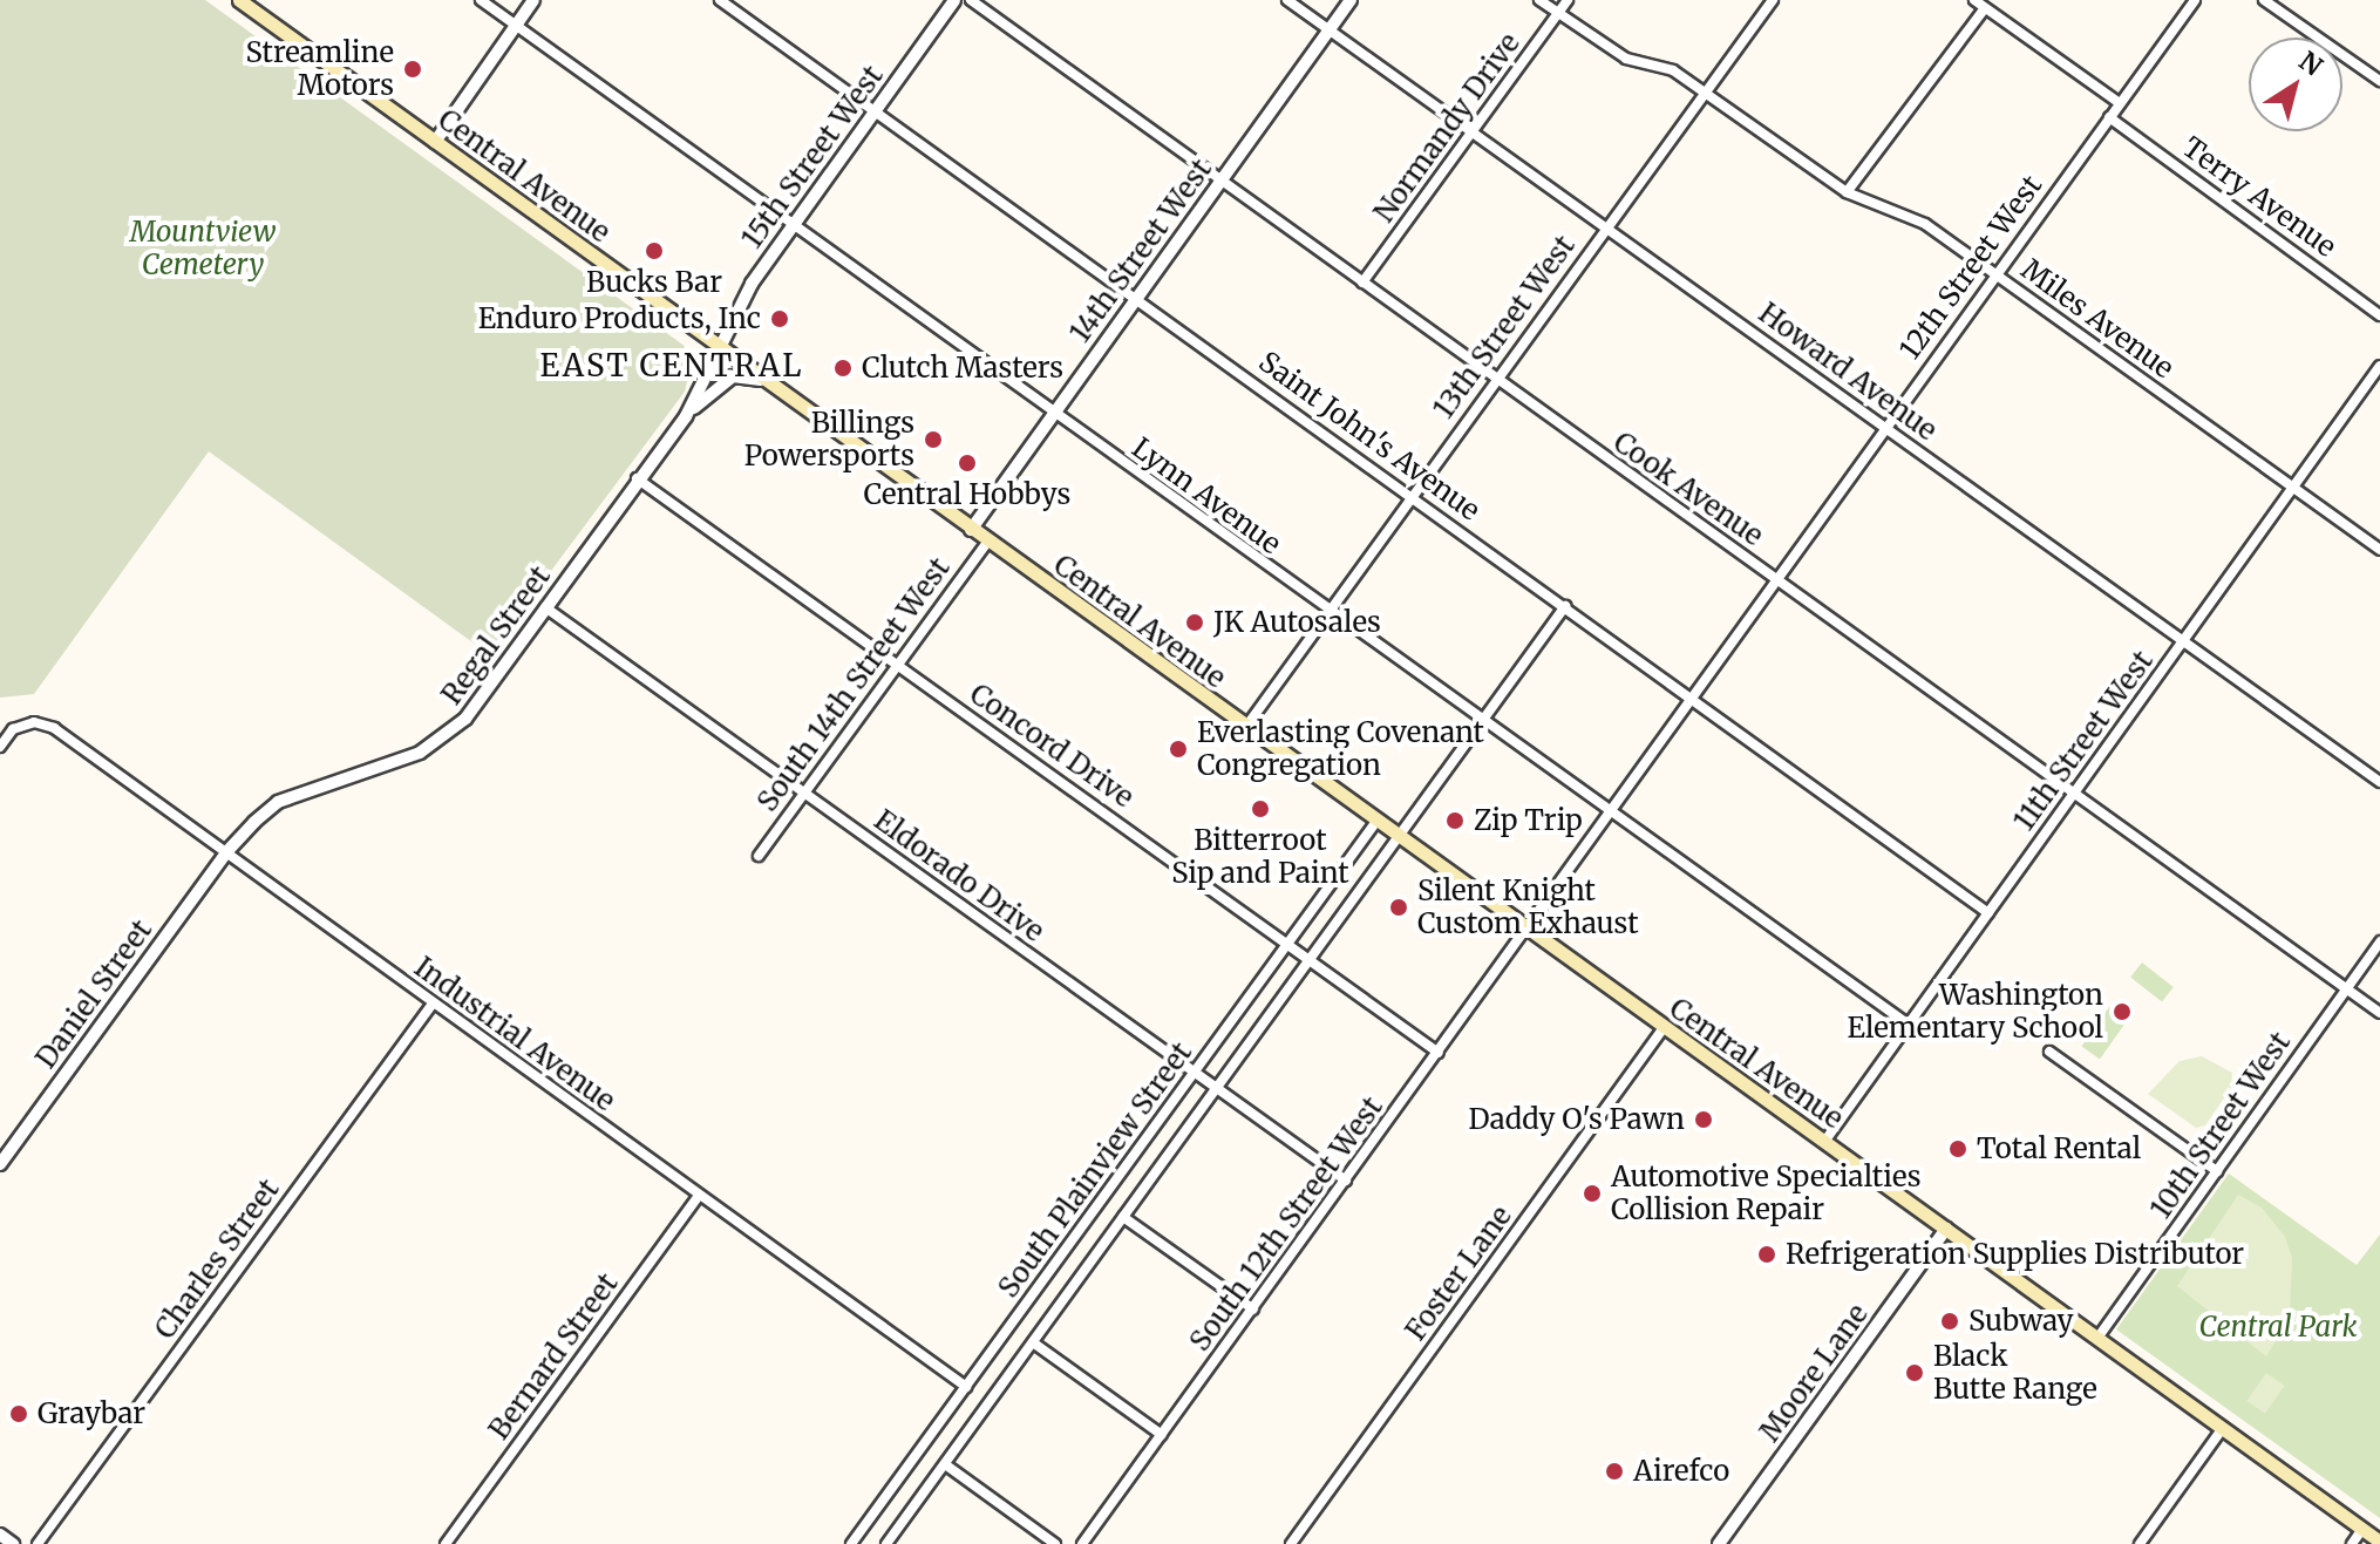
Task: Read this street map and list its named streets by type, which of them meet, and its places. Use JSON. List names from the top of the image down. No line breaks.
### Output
{"streets":{"main road":["Central Avenue"],"street":["Normandy Drive","15th Street West","Terry Avenue","14th Street West","12th Street West","Miles Avenue","13th Street West","Howard Avenue","Saint John's Avenue","Cook Avenue","Lynn Avenue","Regal Street","South 14th Street West","11th Street West","Concord Drive","Eldorado Drive","Daniel Street","Industrial Avenue","10th Street West","South Plainview Street","South 12th Street West","Charles Street","Foster Lane","Bernard Street","Moore Lane"]},"crossings":[["Normandy Drive","Miles Avenue"],["Normandy Drive","Howard Avenue"],["Normandy Drive","Cook Avenue"],["15th Street West","Central Avenue"],["15th Street West","Saint John's Avenue"],["15th Street West","Lynn Avenue"],["15th Street West","Regal Street"],["Central Avenue","14th Street West"],["Central Avenue","12th Street West"],["Central Avenue","13th Street West"],["Central Avenue","Regal Street"],["Central Avenue","South 14th Street West"],["Central Avenue","11th Street West"],["Central Avenue","10th Street West"],["Central Avenue","South Plainview Street"],["Central Avenue","South 12th Street West"],["Central Avenue","Foster Lane"],["Central Avenue","Moore Lane"],["Terry Avenue","12th Street West"],["14th Street West","Howard Avenue"],["14th Street West","Saint John's Avenue"],["14th Street West","Cook Avenue"],["14th Street West","Lynn Avenue"],["12th Street West","Miles Avenue"],["12th Street West","Howard Avenue"],["12th Street West","Saint John's Avenue"],["12th Street West","Cook Avenue"],["12th Street West","Lynn Avenue"],["12th Street West","South 12th Street West"],["Miles Avenue","13th Street West"],["Miles Avenue","11th Street West"],["13th Street West","Howard Avenue"],["13th Street West","Saint John's Avenue"],["13th Street West","Cook Avenue"],["13th Street West","Lynn Avenue"],["Howard Avenue","11th Street West"],["Saint John's Avenue","11th Street West"],["Saint John's Avenue","South Plainview Street"],["Cook Avenue","11th Street West"],["Cook Avenue","10th Street West"],["Lynn Avenue","11th Street West"],["Lynn Avenue","South Plainview Street"],["Regal Street","Concord Drive"],["Regal Street","Eldorado Drive"],["Regal Street","Daniel Street"],["Regal Street","Industrial Avenue"],["South 14th Street West","Concord Drive"],["South 14th Street West","Eldorado Drive"],["Concord Drive","South Plainview Street"],["Concord Drive","South 12th Street West"],["Eldorado Drive","South Plainview Street"],["Eldorado Drive","South 12th Street West"],["Daniel Street","Industrial Avenue"],["Industrial Avenue","South Plainview Street"],["Industrial Avenue","Charles Street"],["Industrial Avenue","Bernard Street"]],"districts":["EAST CENTRAL"],"parks":["Mountview Cemetery","Central Park"],"places":["Streamline Motors","Bucks Bar","Enduro Products, Inc","Clutch Masters","Billings Powersports","Central Hobbys","JK Autosales","Everlasting Covenant Congregation","Bitterroot Sip and Paint","Zip Trip","Silent Knight Custom Exhaust","Washington Elementary School","Daddy O's Pawn","Total Rental","Automotive Specialties Collision Repair","Refrigeration Supplies Distributor","Subway","Black Butte Range","Graybar","Airefco"],"north":"top right"}
